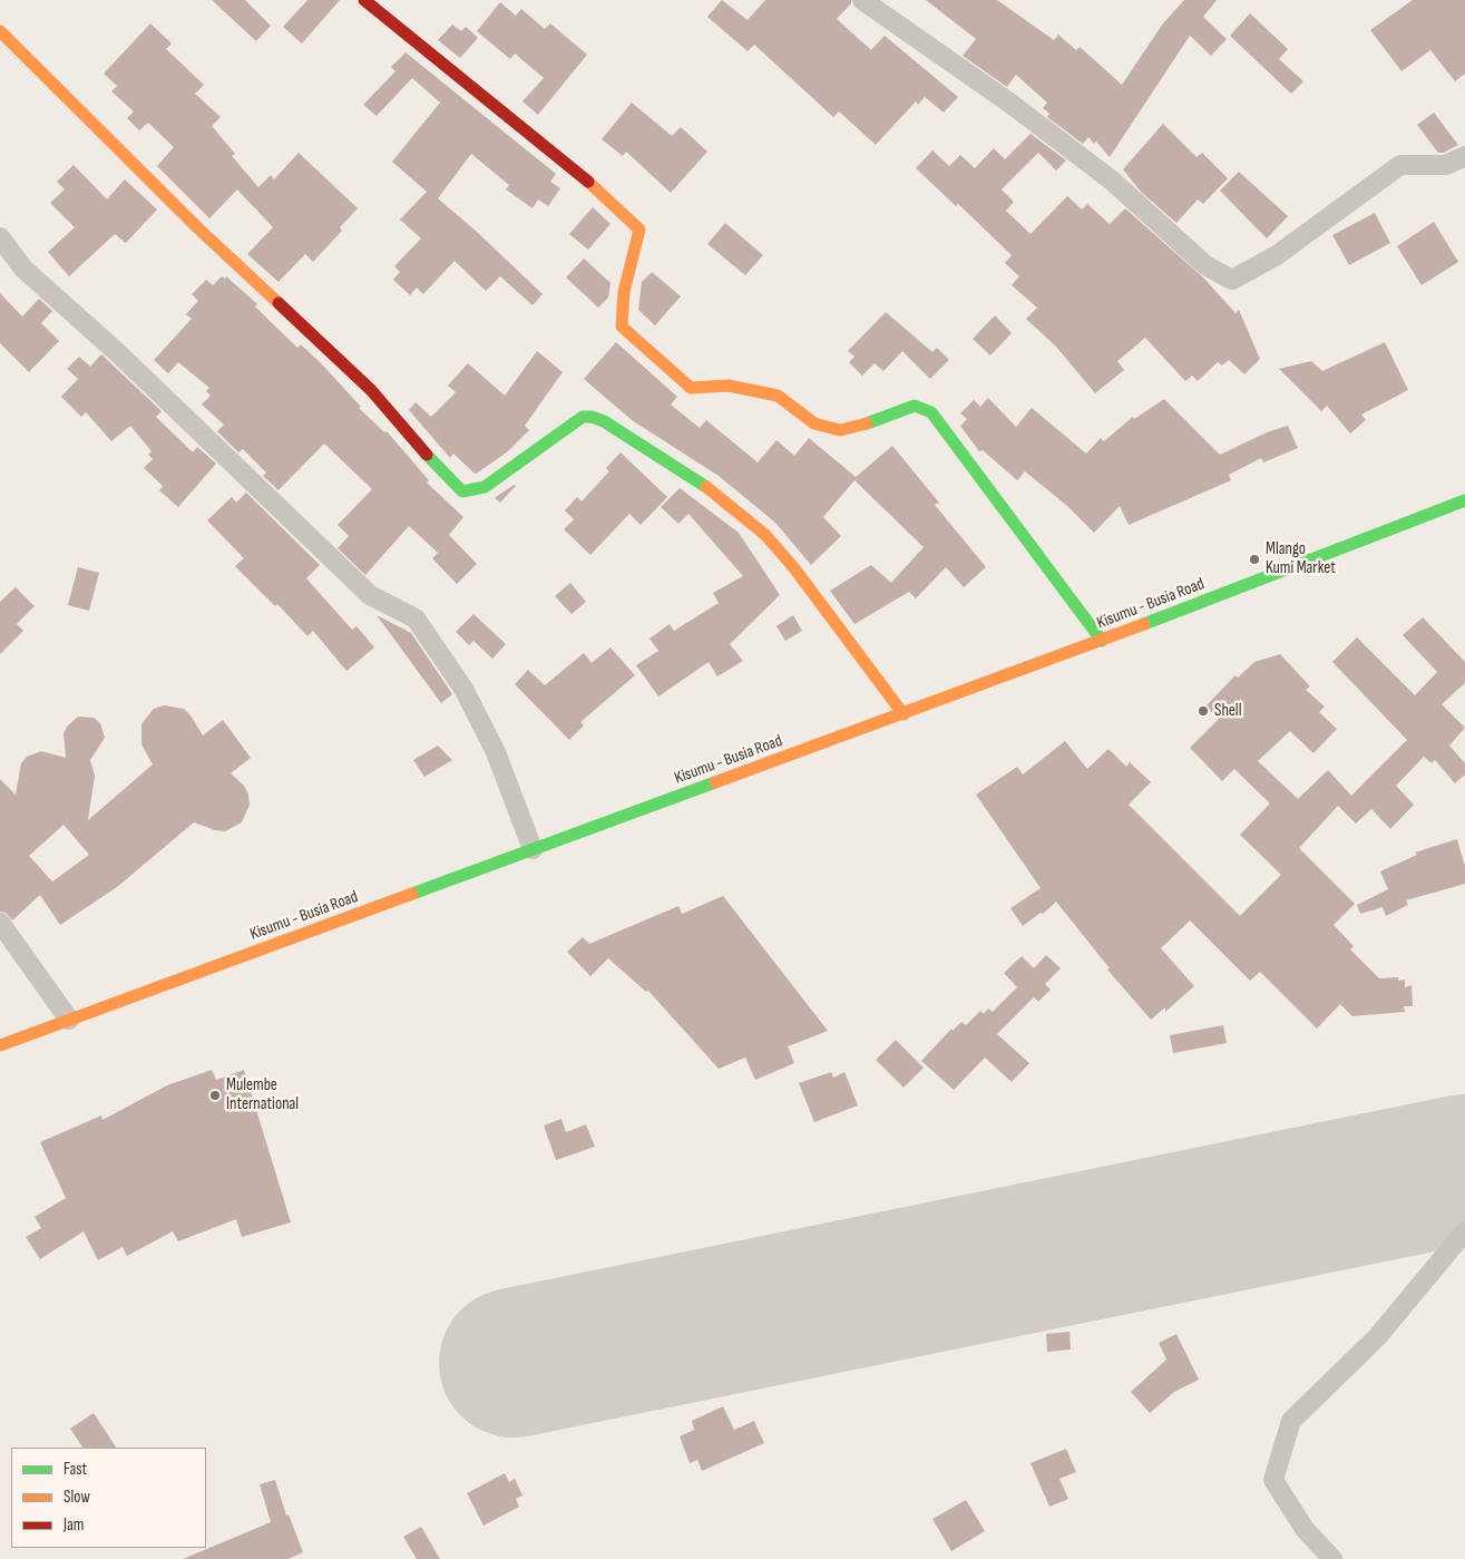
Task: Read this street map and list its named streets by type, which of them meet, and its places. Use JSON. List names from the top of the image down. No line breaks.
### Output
{"streets":{"main road":["Kisumu - Busia Road"]},"places":["Mlango Kumi Market","Shell","Mulembe International"],"legend":["Fast","Slow","Jam"]}
